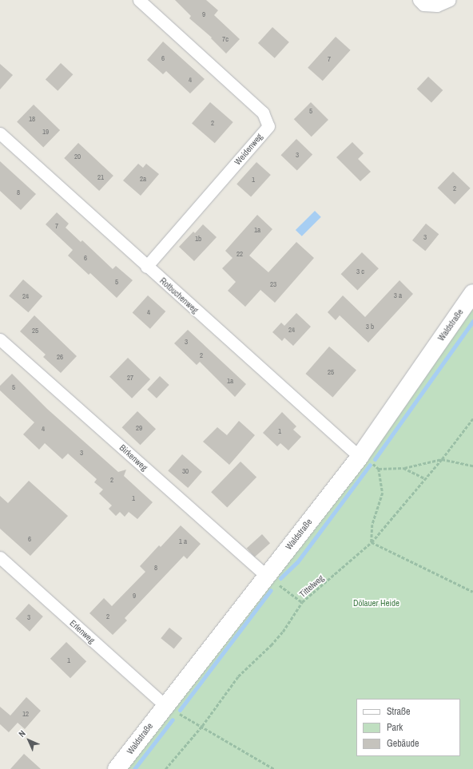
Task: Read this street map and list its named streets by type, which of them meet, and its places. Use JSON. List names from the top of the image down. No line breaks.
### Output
{"streets":{"main road":["Waldstraße"],"street":["Weidenweg","Rotbuchenweg","Birkenweg","Erlenweg"],"path":["Tittelweg"]},"crossings":[["Weidenweg","Rotbuchenweg"],["Rotbuchenweg","Waldstraße"],["Waldstraße","Birkenweg"],["Waldstraße","Erlenweg"]],"parks":["Dölauer Heide"],"house_numbers":["9","7c","6","7","4","5","18","2","19","3","20","21","2a","1","2","8","7","1a","3","1b","22","6","3 c","5","23","3 a","24","4","3 b","24","25","3","2","26","25","27","1a","5","29","4","1","3","30","2","1","6","1 a","8","9","2","3","1","12"],"legend":["Straße","Park","Gebäude"],"north":"top left"}
